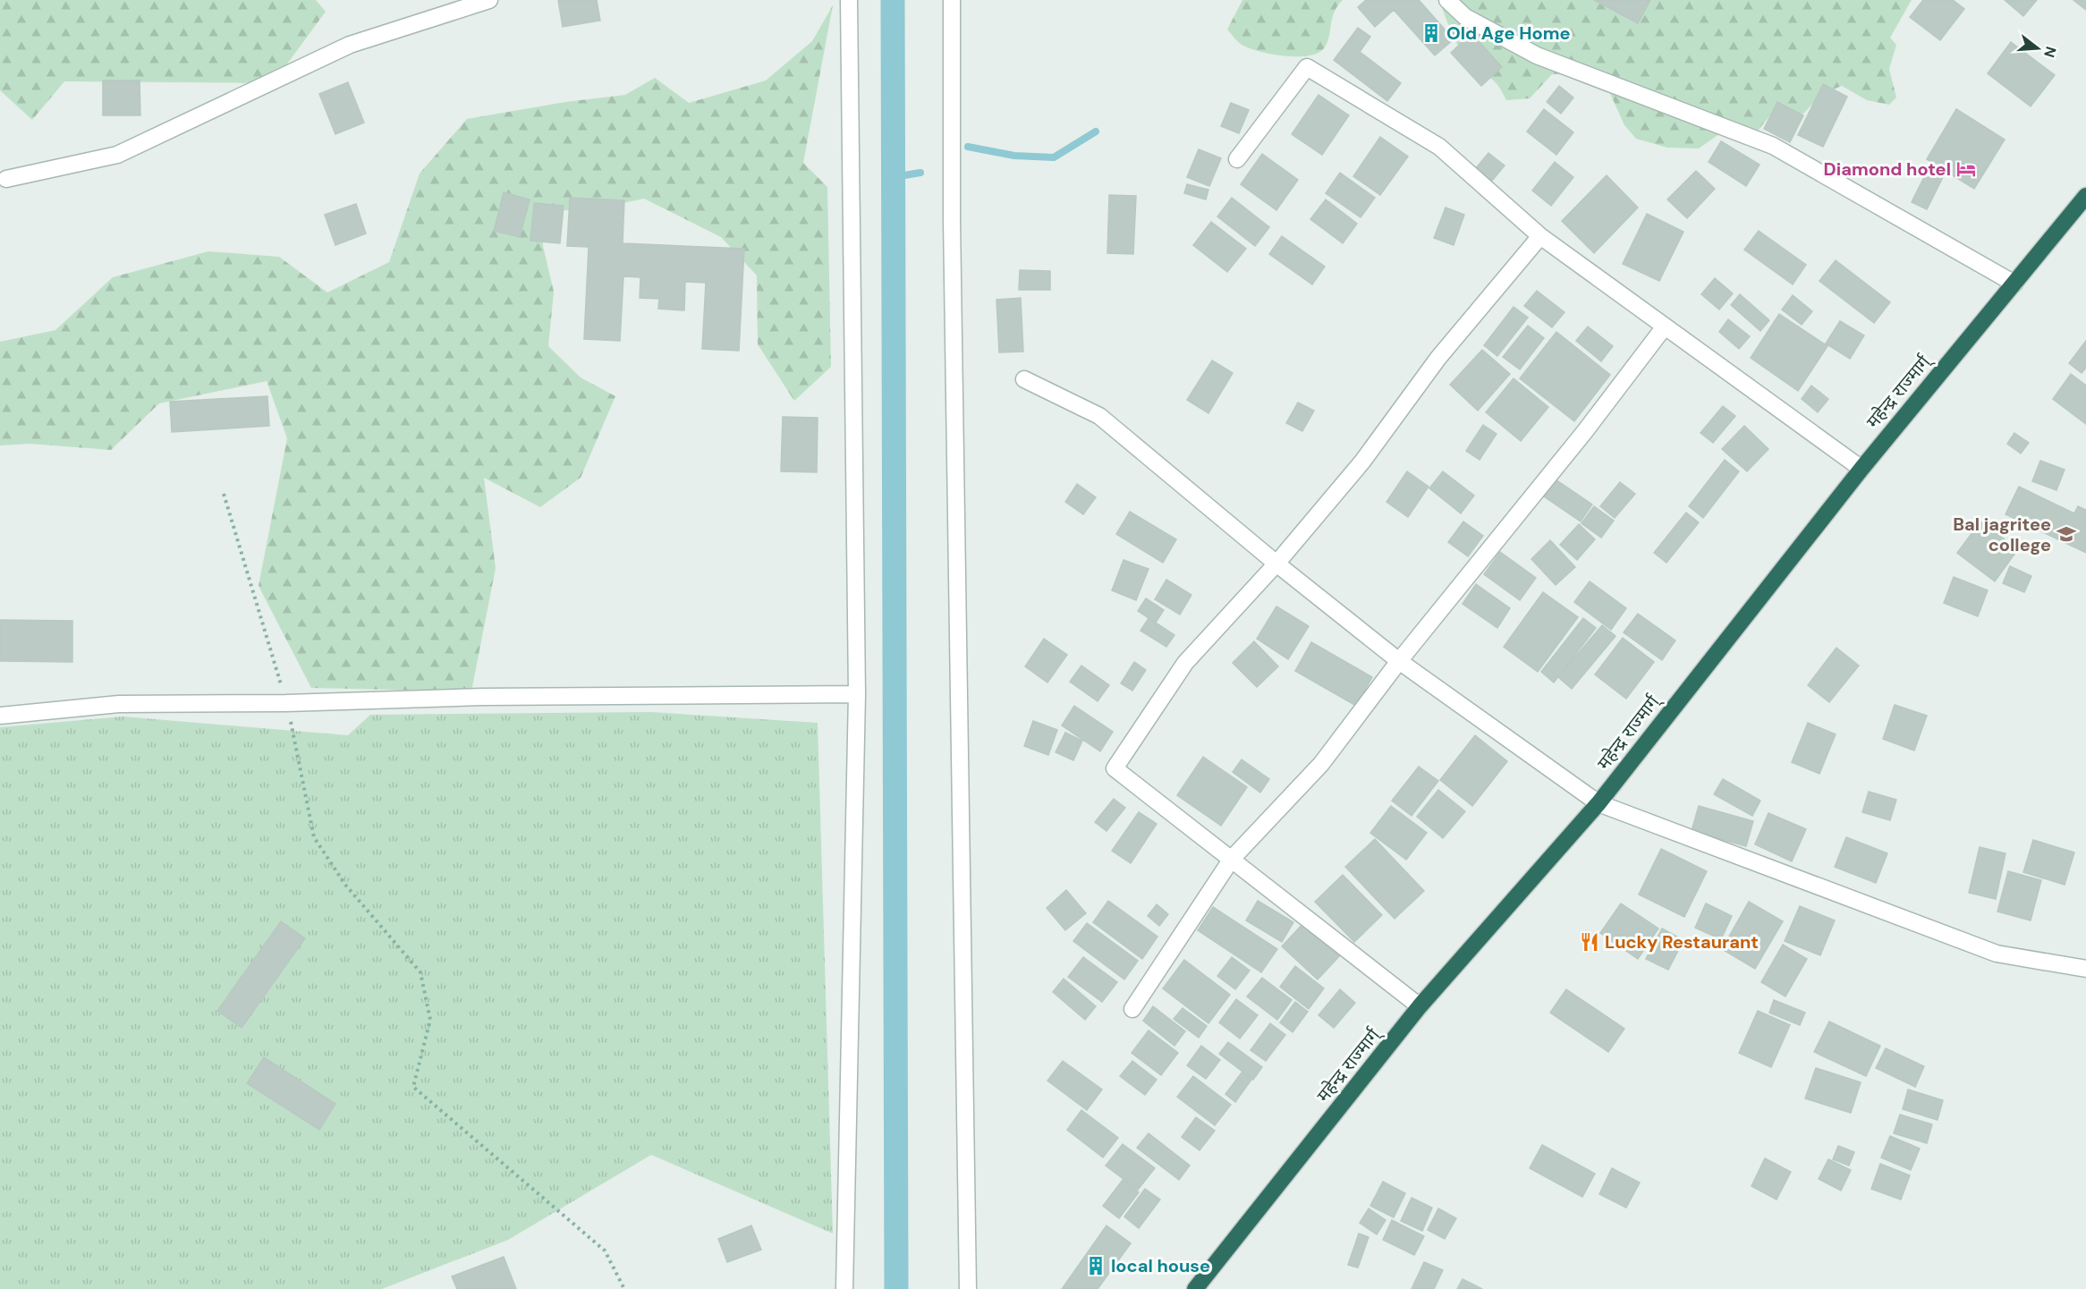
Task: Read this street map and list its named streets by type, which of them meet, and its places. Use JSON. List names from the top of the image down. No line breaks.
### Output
{"streets":{"highway":["महेन्द्र राज्मार्ग्"]},"places":{"building":["Old Age Home","local house"],"hotel":["Diamond hotel"],"school or university":["Bal jagritee college"],"restaurant":["Lucky Restaurant"]},"north":"right"}
